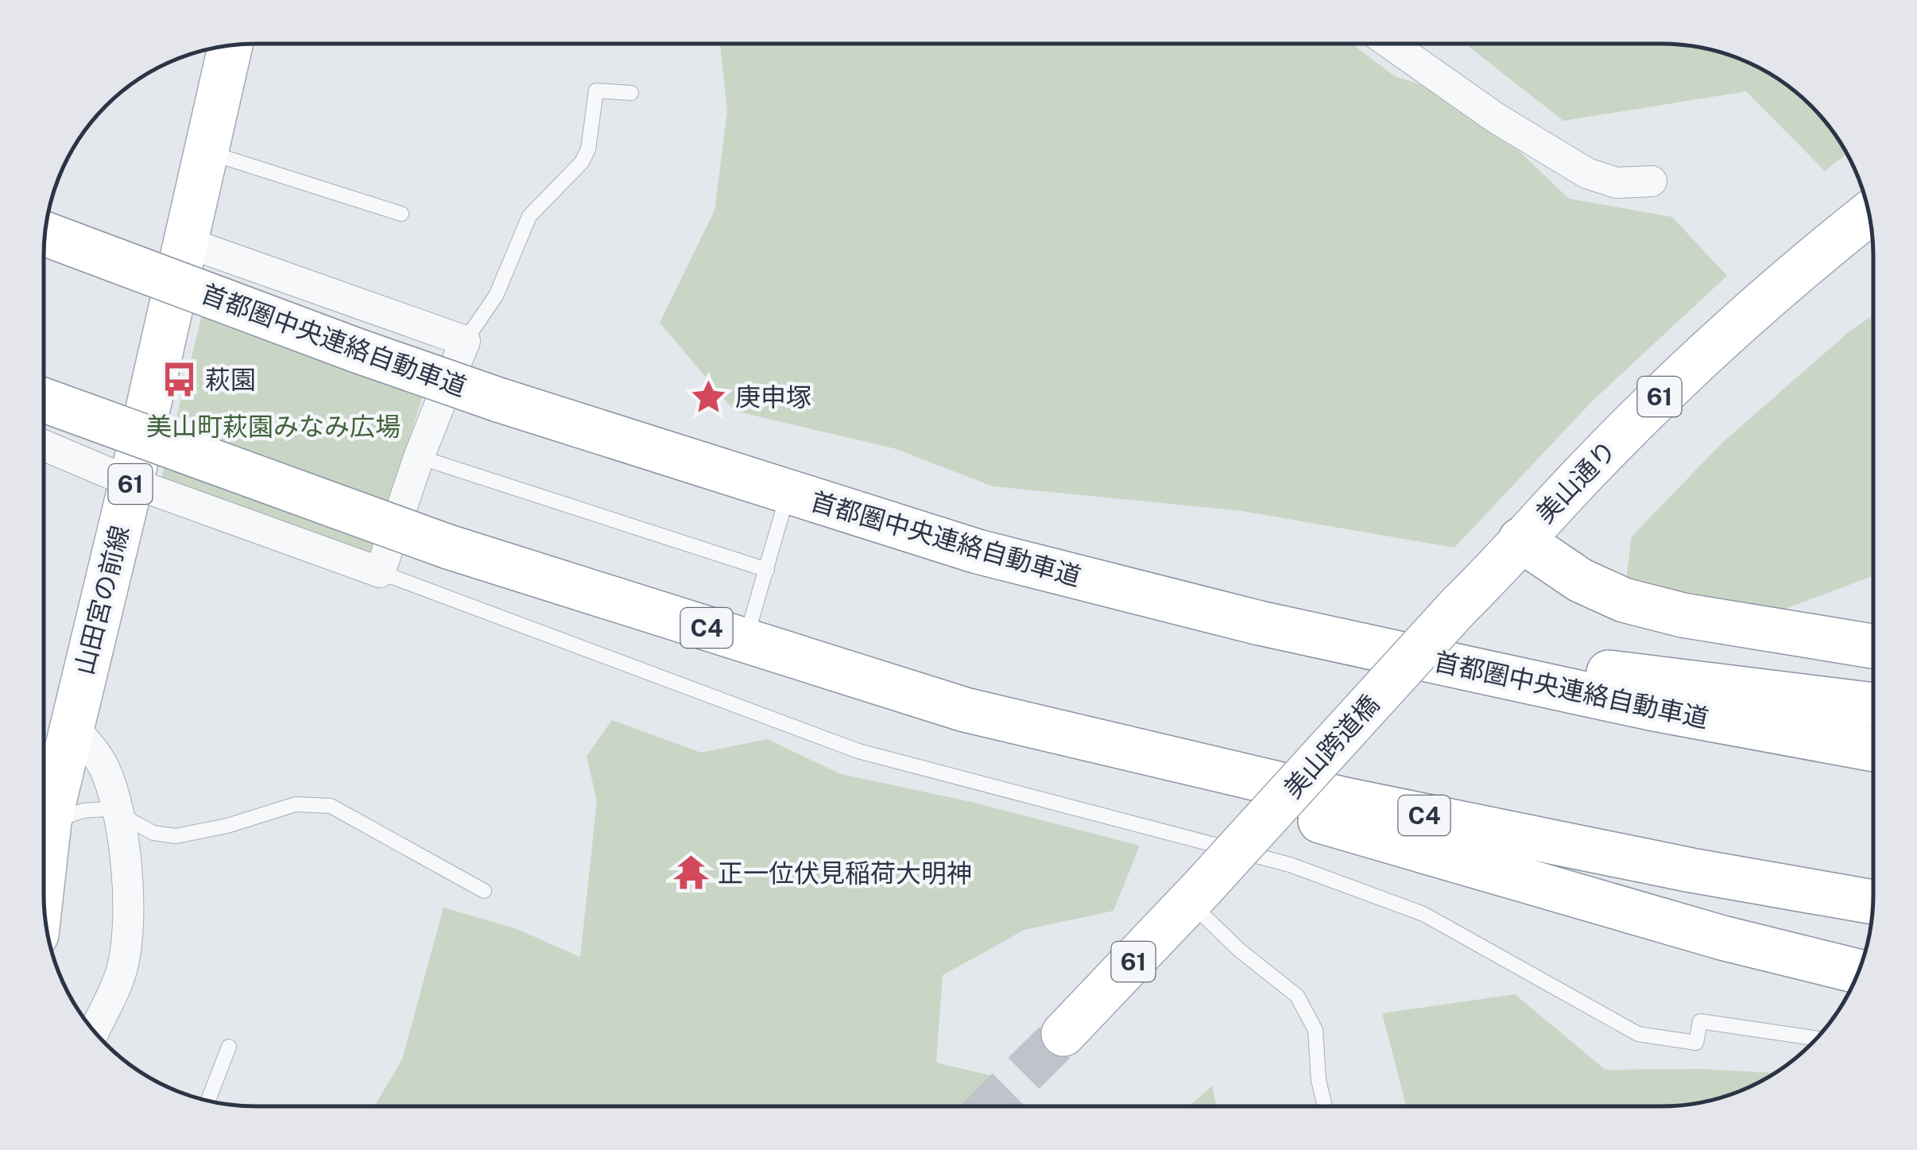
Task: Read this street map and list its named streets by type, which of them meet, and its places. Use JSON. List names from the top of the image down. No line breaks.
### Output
{"streets":{"main road":["首都圏中央連絡自動車道","61","美山通り","山田宮の前線","C4","美山跨道橋"]},"crossings":[["61","美山跨道橋"],["美山通り","美山跨道橋"]],"parks":["美山町萩園みなみ広場"],"places":{"bus stop":["萩園"],"place":["庚申塚"],"temple":["正一位伏見稲荷大明神"]}}
